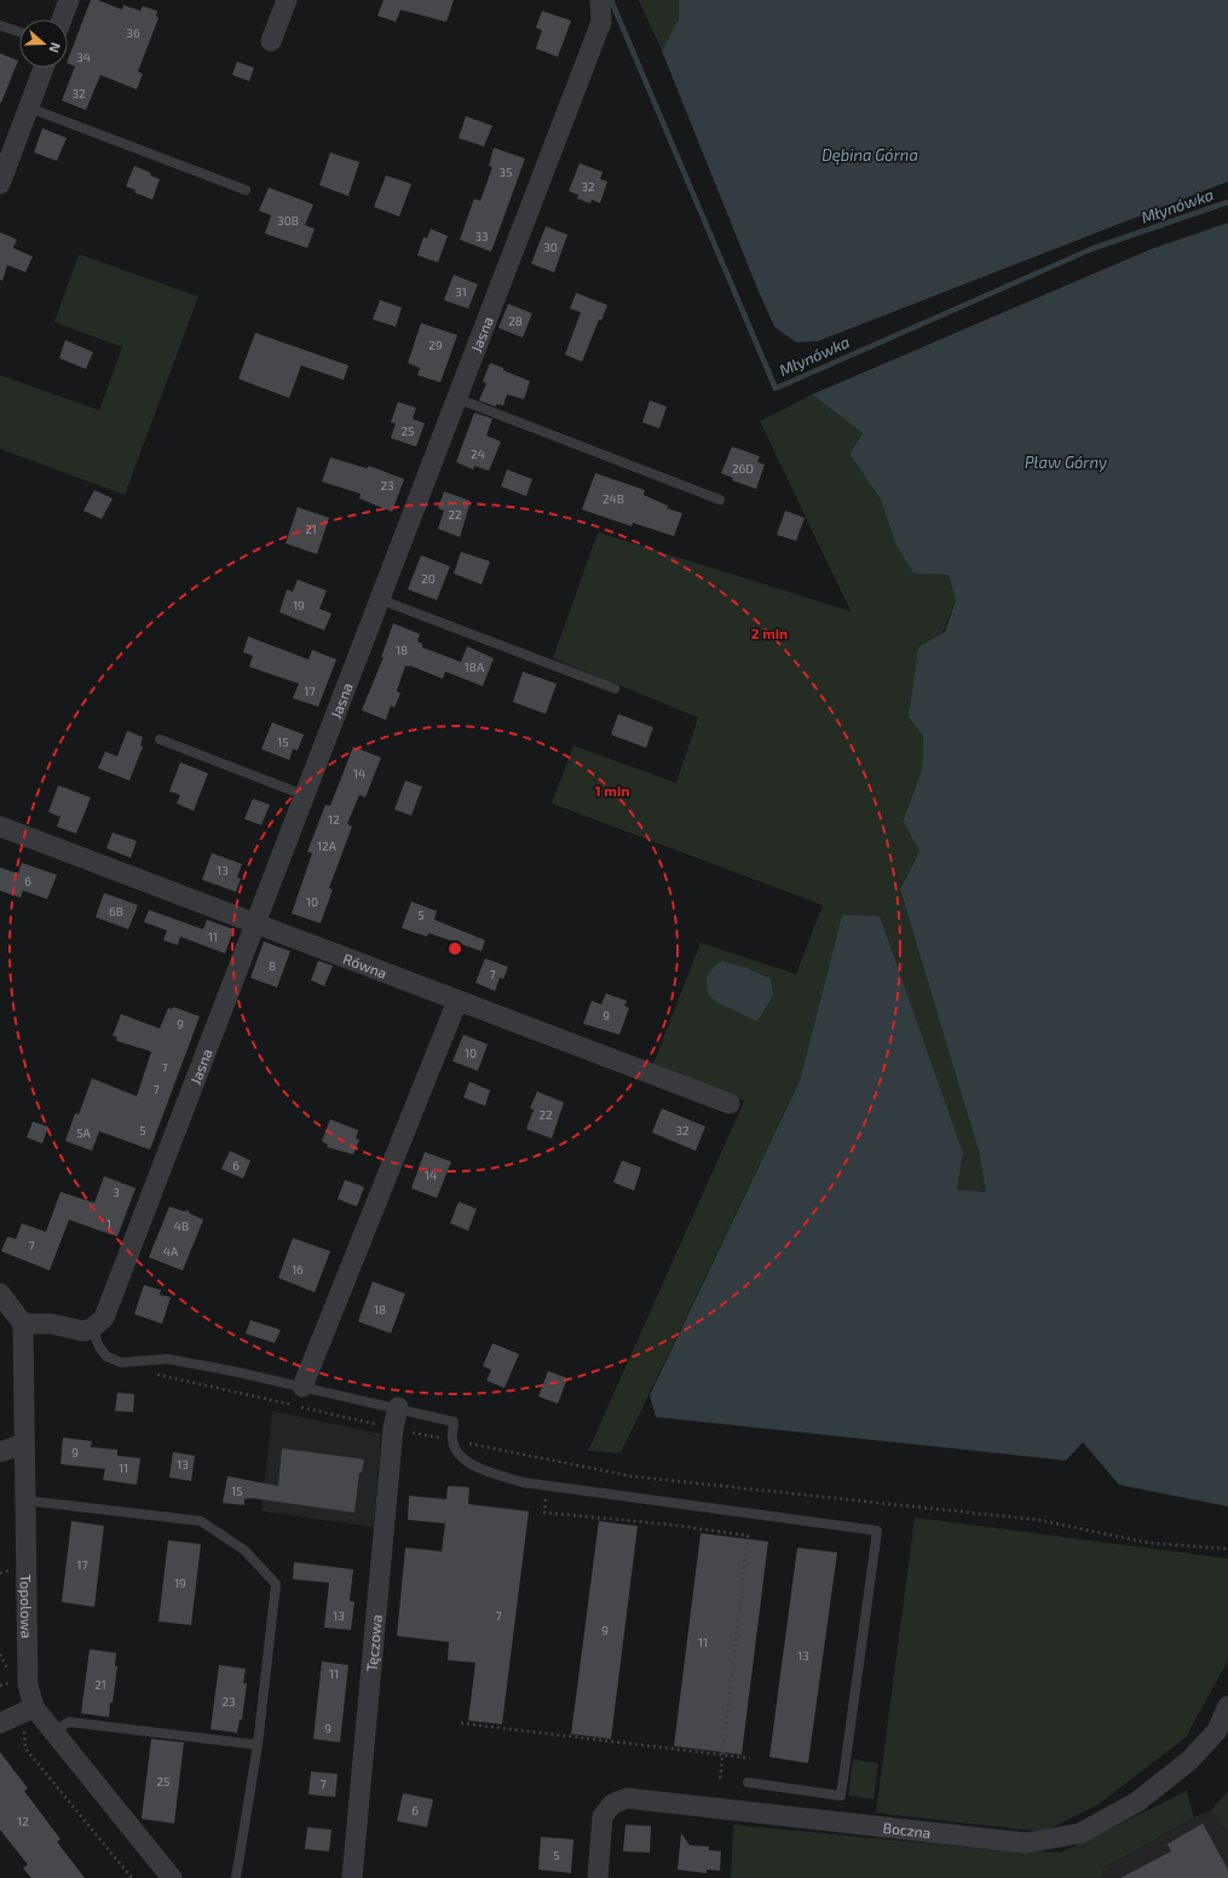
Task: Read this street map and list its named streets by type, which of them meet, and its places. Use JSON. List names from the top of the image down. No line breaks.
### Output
{"streets":{"street":["Jasna","Równa","Topolowa","Tęczowa","Boczna"]},"crossings":[["Jasna","Równa"]],"water":["Dębina Górna","Młynówka","Pław Górny"],"house_numbers":["36","34","32","35","32","30B","33","30","31","28","29","25","24","26D","23","24B","22","21","20","19","18","18A","17","15","14","12","12A","13","6","10","6B","5","11","8","7","9","9","10","7","7","22","5","32","5A","6","14","3","1","4B","7","4A","16","18","9","13","11","15","17","19","13","7","9","11","13","11","21","23","9","25","7","6","12","5"],"north":"right","rings":["2 min","1 min"]}
